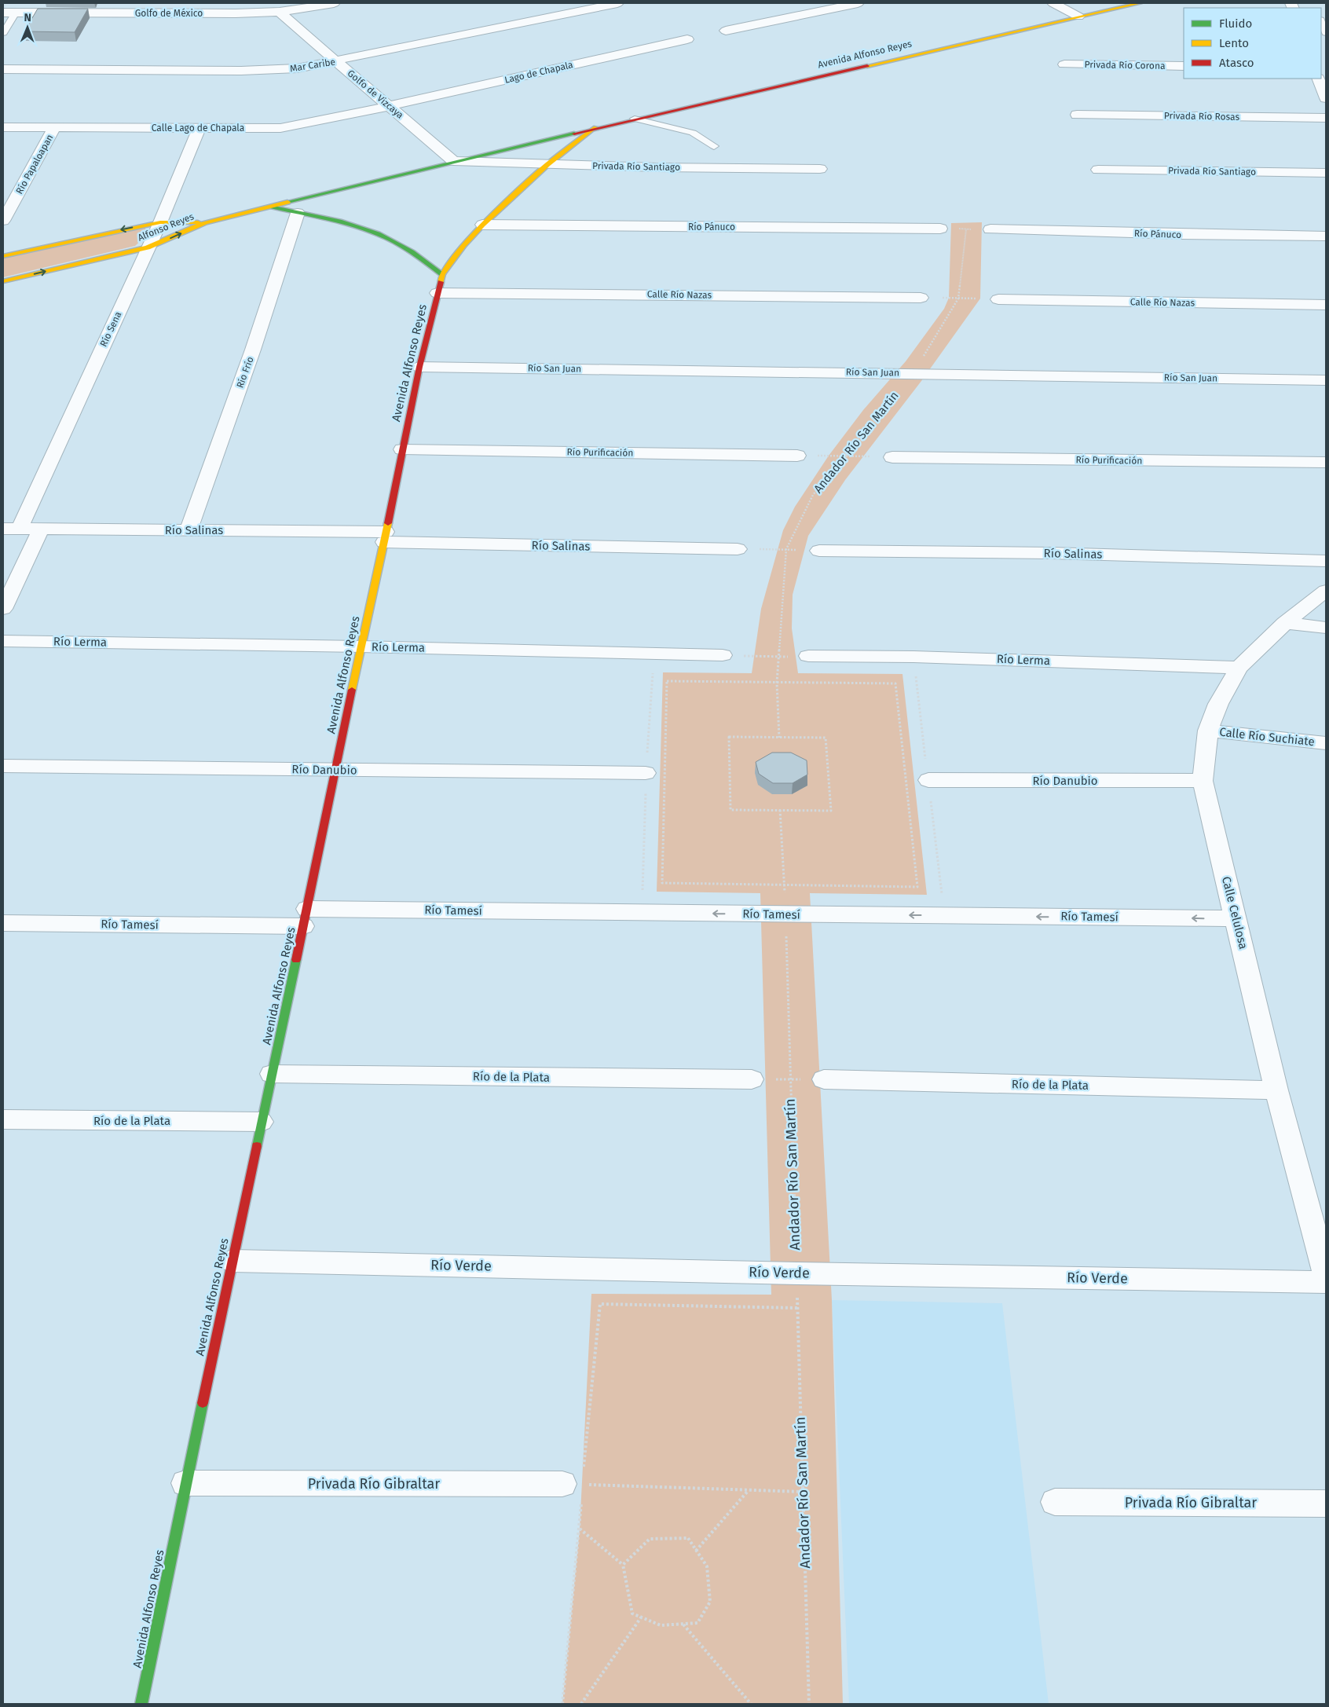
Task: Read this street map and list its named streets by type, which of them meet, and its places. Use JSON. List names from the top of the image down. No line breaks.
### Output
{"streets":{"street":["Golfo de México","Avenida Alfonso Reyes","Mar Caribe","Privada Río Corona","Lago de Chapala","Golfo de Vizcaya","Privada Río Rosas","Calle Lago de Chapala","Río Papaloapan","Privada Río Santiago","Alfonso Reyes","Río Pánuco","Calle Río Nazas","Río Sena","Río San Juan","Río Frío","Río Purificación","Río Salinas","Río Lerma","Calle Río Suchiate","Río Danubio","Río Tamesí","Calle Celulosa","Río de la Plata","Río Verde","Privada Río Gibraltar"],"path":["Andador Río San Martín"]},"crossings":[["Golfo de México","Golfo de Vizcaya"],["Avenida Alfonso Reyes","Golfo de Vizcaya"],["Avenida Alfonso Reyes","Privada Río Santiago"],["Avenida Alfonso Reyes","Alfonso Reyes"],["Avenida Alfonso Reyes","Río Pánuco"],["Avenida Alfonso Reyes","Calle Río Nazas"],["Avenida Alfonso Reyes","Río San Juan"],["Avenida Alfonso Reyes","Río Frío"],["Avenida Alfonso Reyes","Río Purificación"],["Avenida Alfonso Reyes","Río Salinas"],["Avenida Alfonso Reyes","Río Lerma"],["Avenida Alfonso Reyes","Río Danubio"],["Avenida Alfonso Reyes","Río Tamesí"],["Avenida Alfonso Reyes","Río de la Plata"],["Avenida Alfonso Reyes","Río Verde"],["Avenida Alfonso Reyes","Privada Río Gibraltar"],["Mar Caribe","Golfo de Vizcaya"],["Lago de Chapala","Golfo de Vizcaya"],["Lago de Chapala","Calle Lago de Chapala"],["Golfo de Vizcaya","Calle Lago de Chapala"],["Golfo de Vizcaya","Privada Río Santiago"],["Calle Lago de Chapala","Río Papaloapan"],["Calle Lago de Chapala","Río Sena"],["Alfonso Reyes","Río Sena"],["Río Sena","Río Salinas"],["Río San Juan","Andador Río San Martín"],["Río Frío","Río Salinas"],["Andador Río San Martín","Río Tamesí"],["Andador Río San Martín","Río Verde"],["Río Lerma","Calle Celulosa"],["Calle Río Suchiate","Calle Celulosa"],["Río Danubio","Calle Celulosa"],["Río Tamesí","Calle Celulosa"],["Calle Celulosa","Río de la Plata"]],"one_way":["Río Tamesí"],"legend":["Fluido","Lento","Atasco"],"north":"top"}
